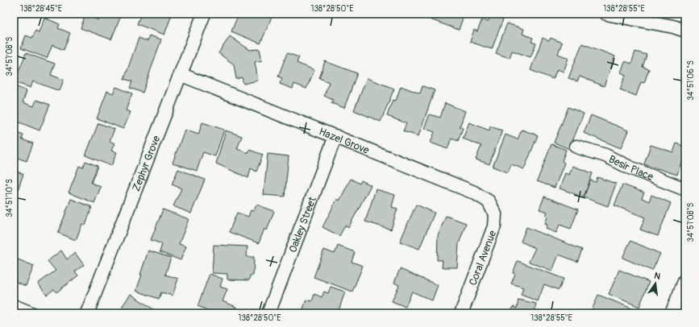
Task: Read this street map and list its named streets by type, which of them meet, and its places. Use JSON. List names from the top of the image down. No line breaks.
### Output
{"streets":{"street":["Hazel Grove","Zephyr Grove","Besir Place","Oakley Street","Coral Avenue"]},"crossings":[["Hazel Grove","Zephyr Grove"],["Hazel Grove","Oakley Street"],["Hazel Grove","Coral Avenue"]],"north":"top","coordinates":["138°28'45\"E","138°28'50\"E","138°28'55\"E","34°51'08\"S","34°51'06\"S","34°51'10\"S"]}
